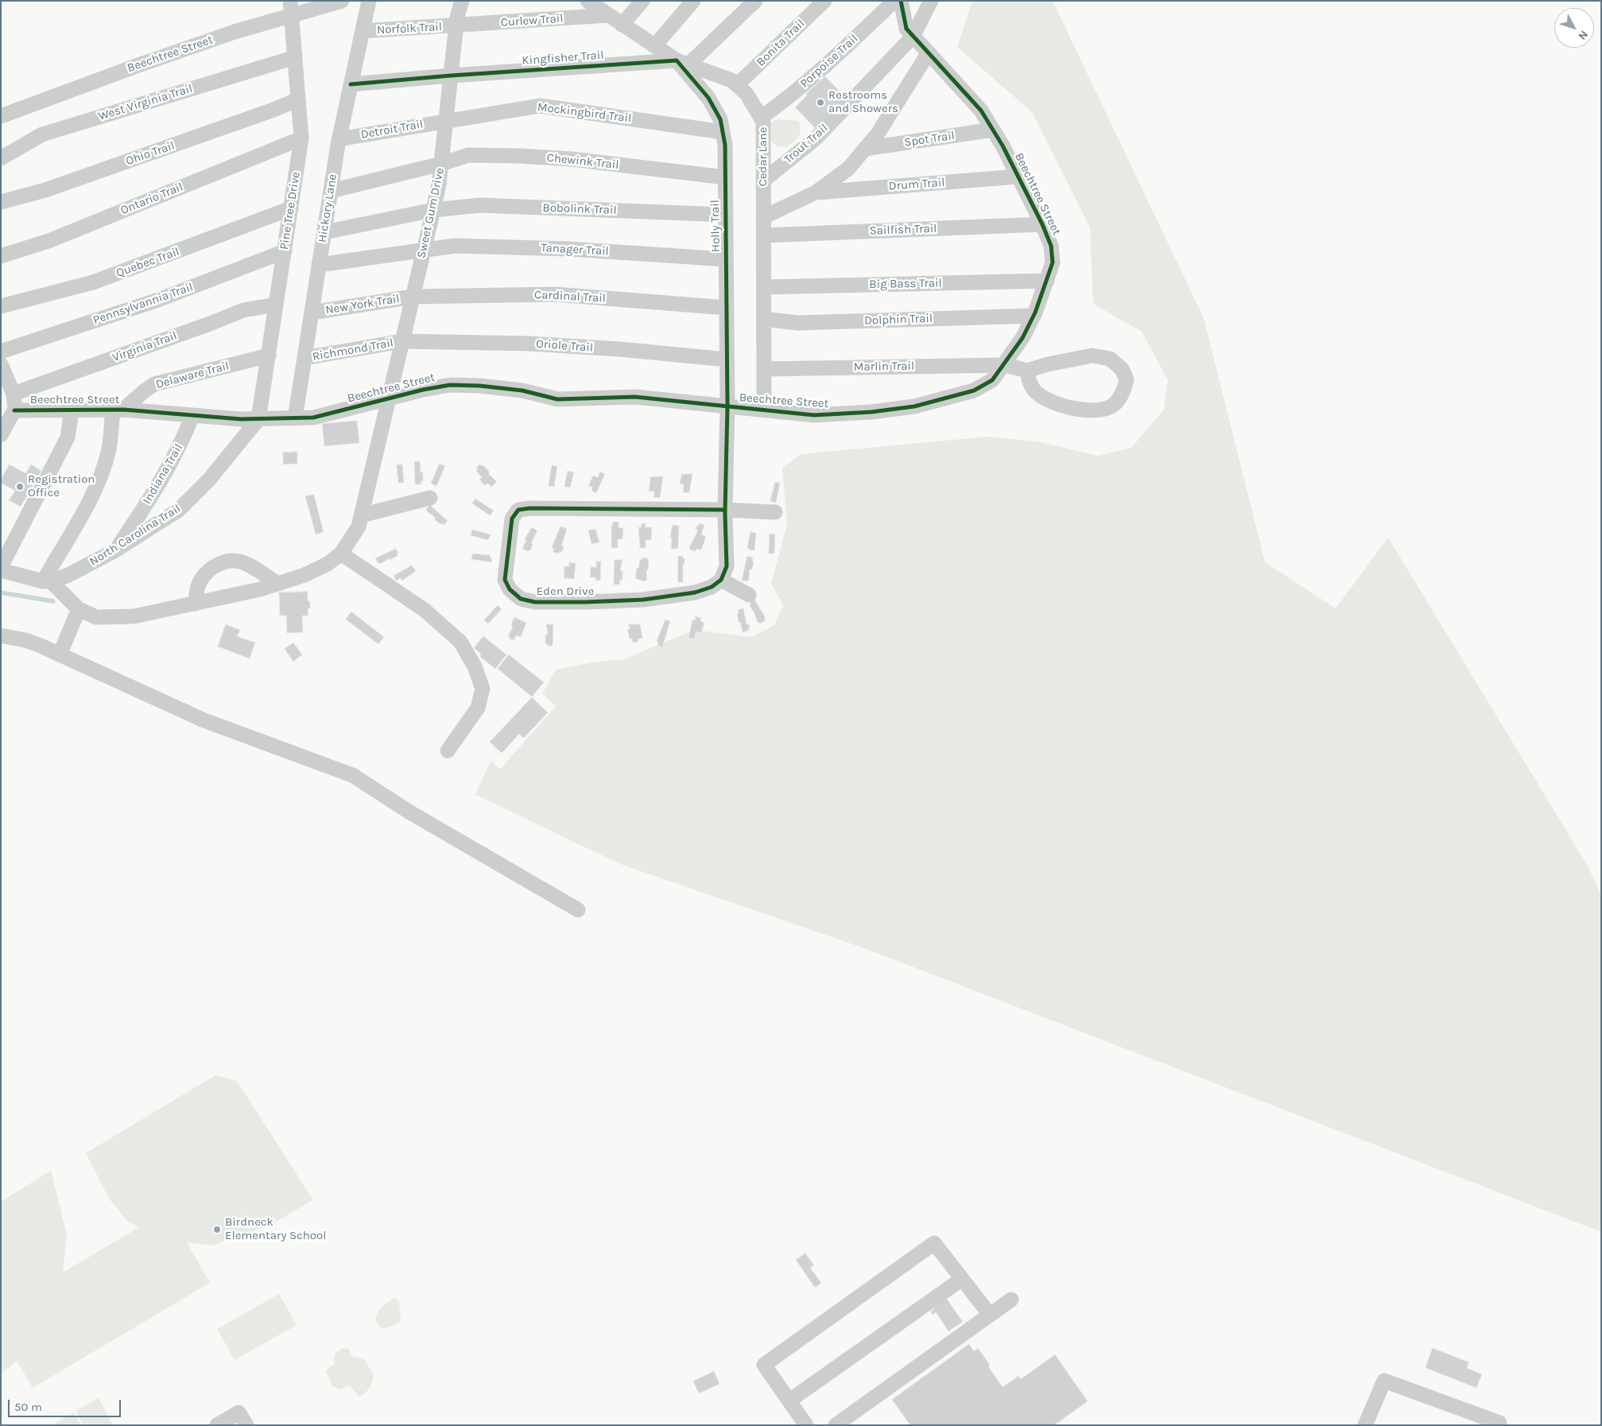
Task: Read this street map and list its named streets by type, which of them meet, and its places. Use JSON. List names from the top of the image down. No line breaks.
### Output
{"streets":{"street":["Curlew Trail","Norfolk Trail","Bonita Trail","Beechtree Street","Kingfisher Trail","Porpoise Trail","West Virginia Trail","Mockingbird Trail","Detroit Trail","Spot Trail","Trout Trail","Ohio Trail","Cedar Lane","Chewink Trail","Drum Trail","Ontario Trail","Hickory Lane","Bobolink Trail","Pine Tree Drive","Sweet Gum Drive","Holly Trail","Sailfish Trail","Tanager Trail","Quebec Trail","Big Bass Trail","Cardinal Trail","Pennsylvannia Trail","New York Trail","Dolphin Trail","Oriole Trail","Virginia Trail","Richmond Trail","Marlin Trail","Delaware Trail","Indiana Trail","North Carolina Trail","Eden Drive"]},"crossings":[["Curlew Trail","Norfolk Trail"],["Curlew Trail","Cedar Lane"],["Curlew Trail","Sweet Gum Drive"],["Norfolk Trail","Hickory Lane"],["Norfolk Trail","Sweet Gum Drive"],["Bonita Trail","Cedar Lane"],["Beechtree Street","Spot Trail"],["Beechtree Street","Trout Trail"],["Beechtree Street","Cedar Lane"],["Beechtree Street","Drum Trail"],["Beechtree Street","Hickory Lane"],["Beechtree Street","Pine Tree Drive"],["Beechtree Street","Sweet Gum Drive"],["Beechtree Street","Holly Trail"],["Beechtree Street","Sailfish Trail"],["Beechtree Street","Big Bass Trail"],["Beechtree Street","Dolphin Trail"],["Beechtree Street","Marlin Trail"],["Beechtree Street","Delaware Trail"],["Beechtree Street","Indiana Trail"],["Beechtree Street","North Carolina Trail"],["Kingfisher Trail","Cedar Lane"],["Kingfisher Trail","Hickory Lane"],["Kingfisher Trail","Sweet Gum Drive"],["Kingfisher Trail","Holly Trail"],["Porpoise Trail","Cedar Lane"],["West Virginia Trail","Pine Tree Drive"],["Mockingbird Trail","Detroit Trail"],["Mockingbird Trail","Sweet Gum Drive"],["Mockingbird Trail","Holly Trail"],["Detroit Trail","Hickory Lane"],["Detroit Trail","Sweet Gum Drive"],["Trout Trail","Cedar Lane"],["Ohio Trail","Pine Tree Drive"],["Cedar Lane","Holly Trail"],["Cedar Lane","Sailfish Trail"],["Cedar Lane","Big Bass Trail"],["Cedar Lane","Dolphin Trail"],["Cedar Lane","Marlin Trail"],["Chewink Trail","Hickory Lane"],["Chewink Trail","Sweet Gum Drive"],["Chewink Trail","Holly Trail"],["Ontario Trail","Pine Tree Drive"],["Hickory Lane","Bobolink Trail"],["Hickory Lane","Tanager Trail"],["Hickory Lane","New York Trail"],["Hickory Lane","Richmond Trail"],["Bobolink Trail","Sweet Gum Drive"],["Bobolink Trail","Holly Trail"],["Pine Tree Drive","Quebec Trail"],["Pine Tree Drive","Pennsylvannia Trail"],["Pine Tree Drive","Virginia Trail"],["Pine Tree Drive","Delaware Trail"],["Pine Tree Drive","North Carolina Trail"],["Sweet Gum Drive","Tanager Trail"],["Sweet Gum Drive","Cardinal Trail"],["Sweet Gum Drive","New York Trail"],["Sweet Gum Drive","Oriole Trail"],["Sweet Gum Drive","Richmond Trail"],["Holly Trail","Tanager Trail"],["Holly Trail","Cardinal Trail"],["Holly Trail","Oriole Trail"],["Cardinal Trail","New York Trail"],["Oriole Trail","Richmond Trail"],["Indiana Trail","North Carolina Trail"]],"places":["Restrooms and Showers","Registration Office","Birdneck Elementary School"],"scale_bar":"50 m","north":"bottom right"}
